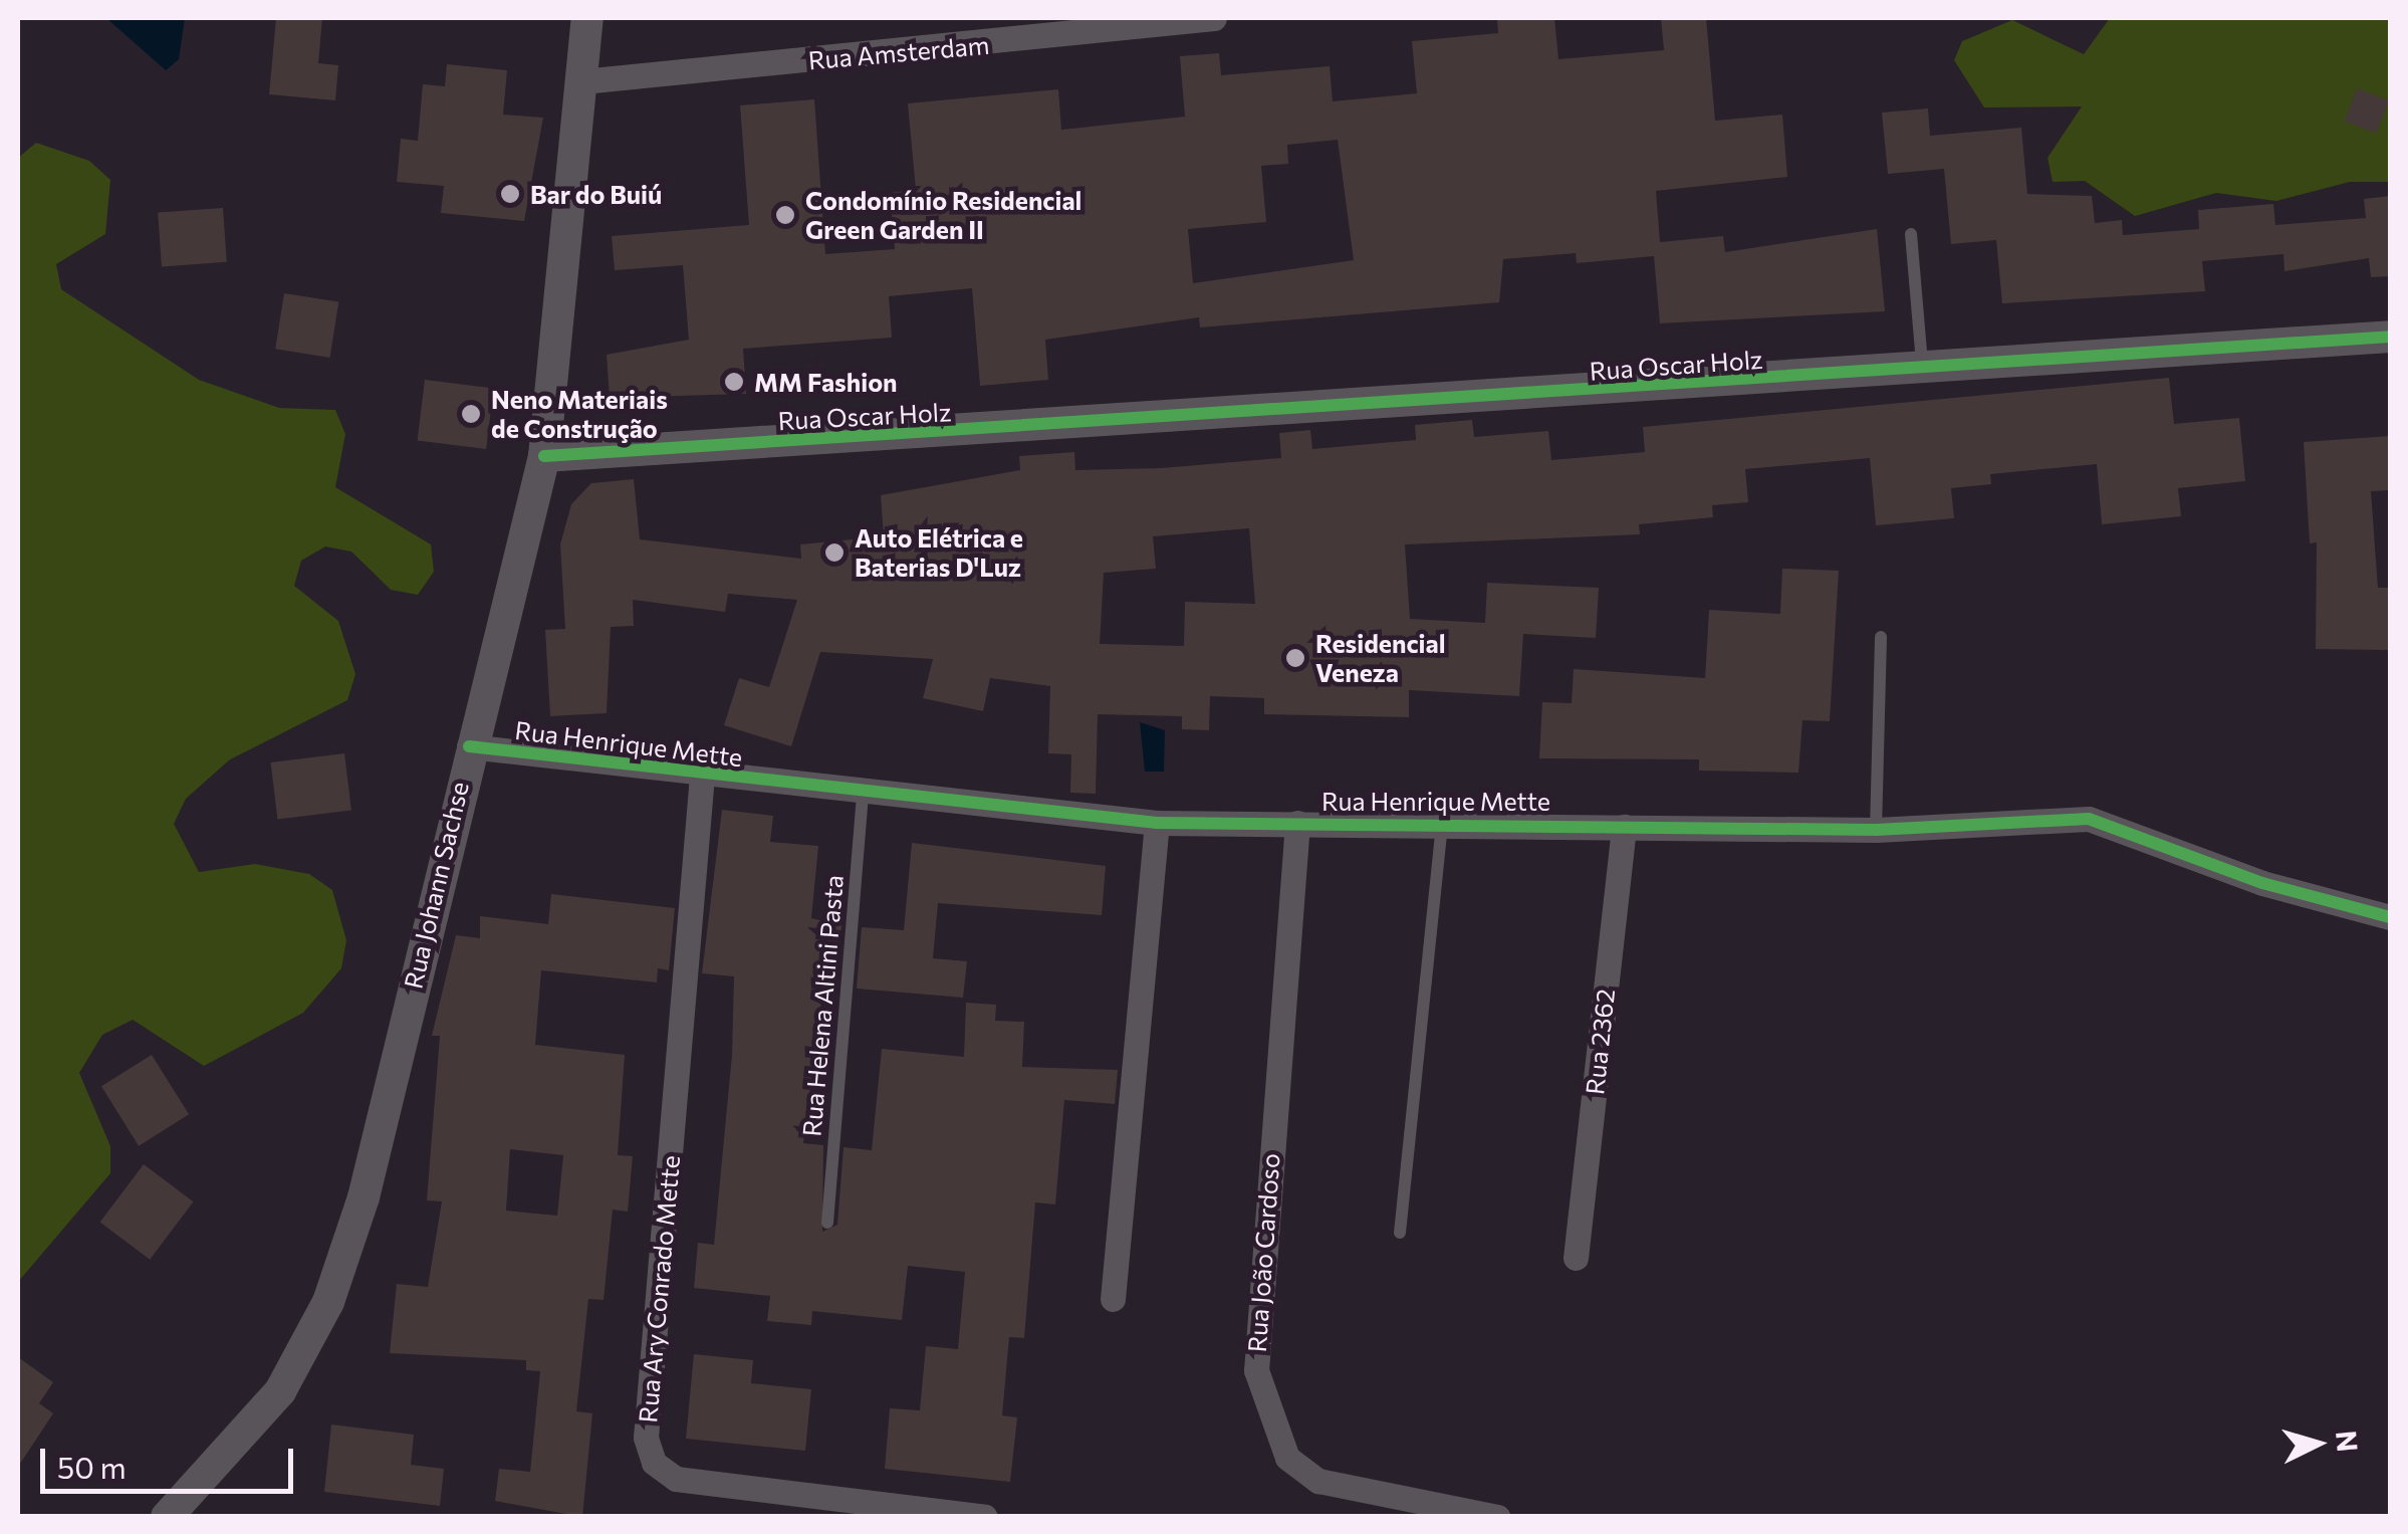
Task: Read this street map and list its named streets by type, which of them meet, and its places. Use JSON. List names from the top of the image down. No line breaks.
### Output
{"streets":{"street":["Rua Amsterdam","Rua Oscar Holz","Rua Henrique Mette","Rua Johann Sachse","Rua 2362","Rua João Cardoso","Rua Ary Conrado Mette"],"lane":["Rua Helena Altini Pasta"]},"crossings":[["Rua Amsterdam","Rua Johann Sachse"],["Rua Oscar Holz","Rua Johann Sachse"],["Rua Henrique Mette","Rua Johann Sachse"],["Rua Henrique Mette","Rua Helena Altini Pasta"],["Rua Henrique Mette","Rua 2362"],["Rua Henrique Mette","Rua João Cardoso"],["Rua Henrique Mette","Rua Ary Conrado Mette"]],"places":["Bar do Buiú","Condomínio Residencial Green Garden II","MM Fashion","Neno Materiais de Construção","Auto Elétrica e Baterias D'Luz","Residencial Veneza"],"scale_bar":"50 m","north":"right"}
